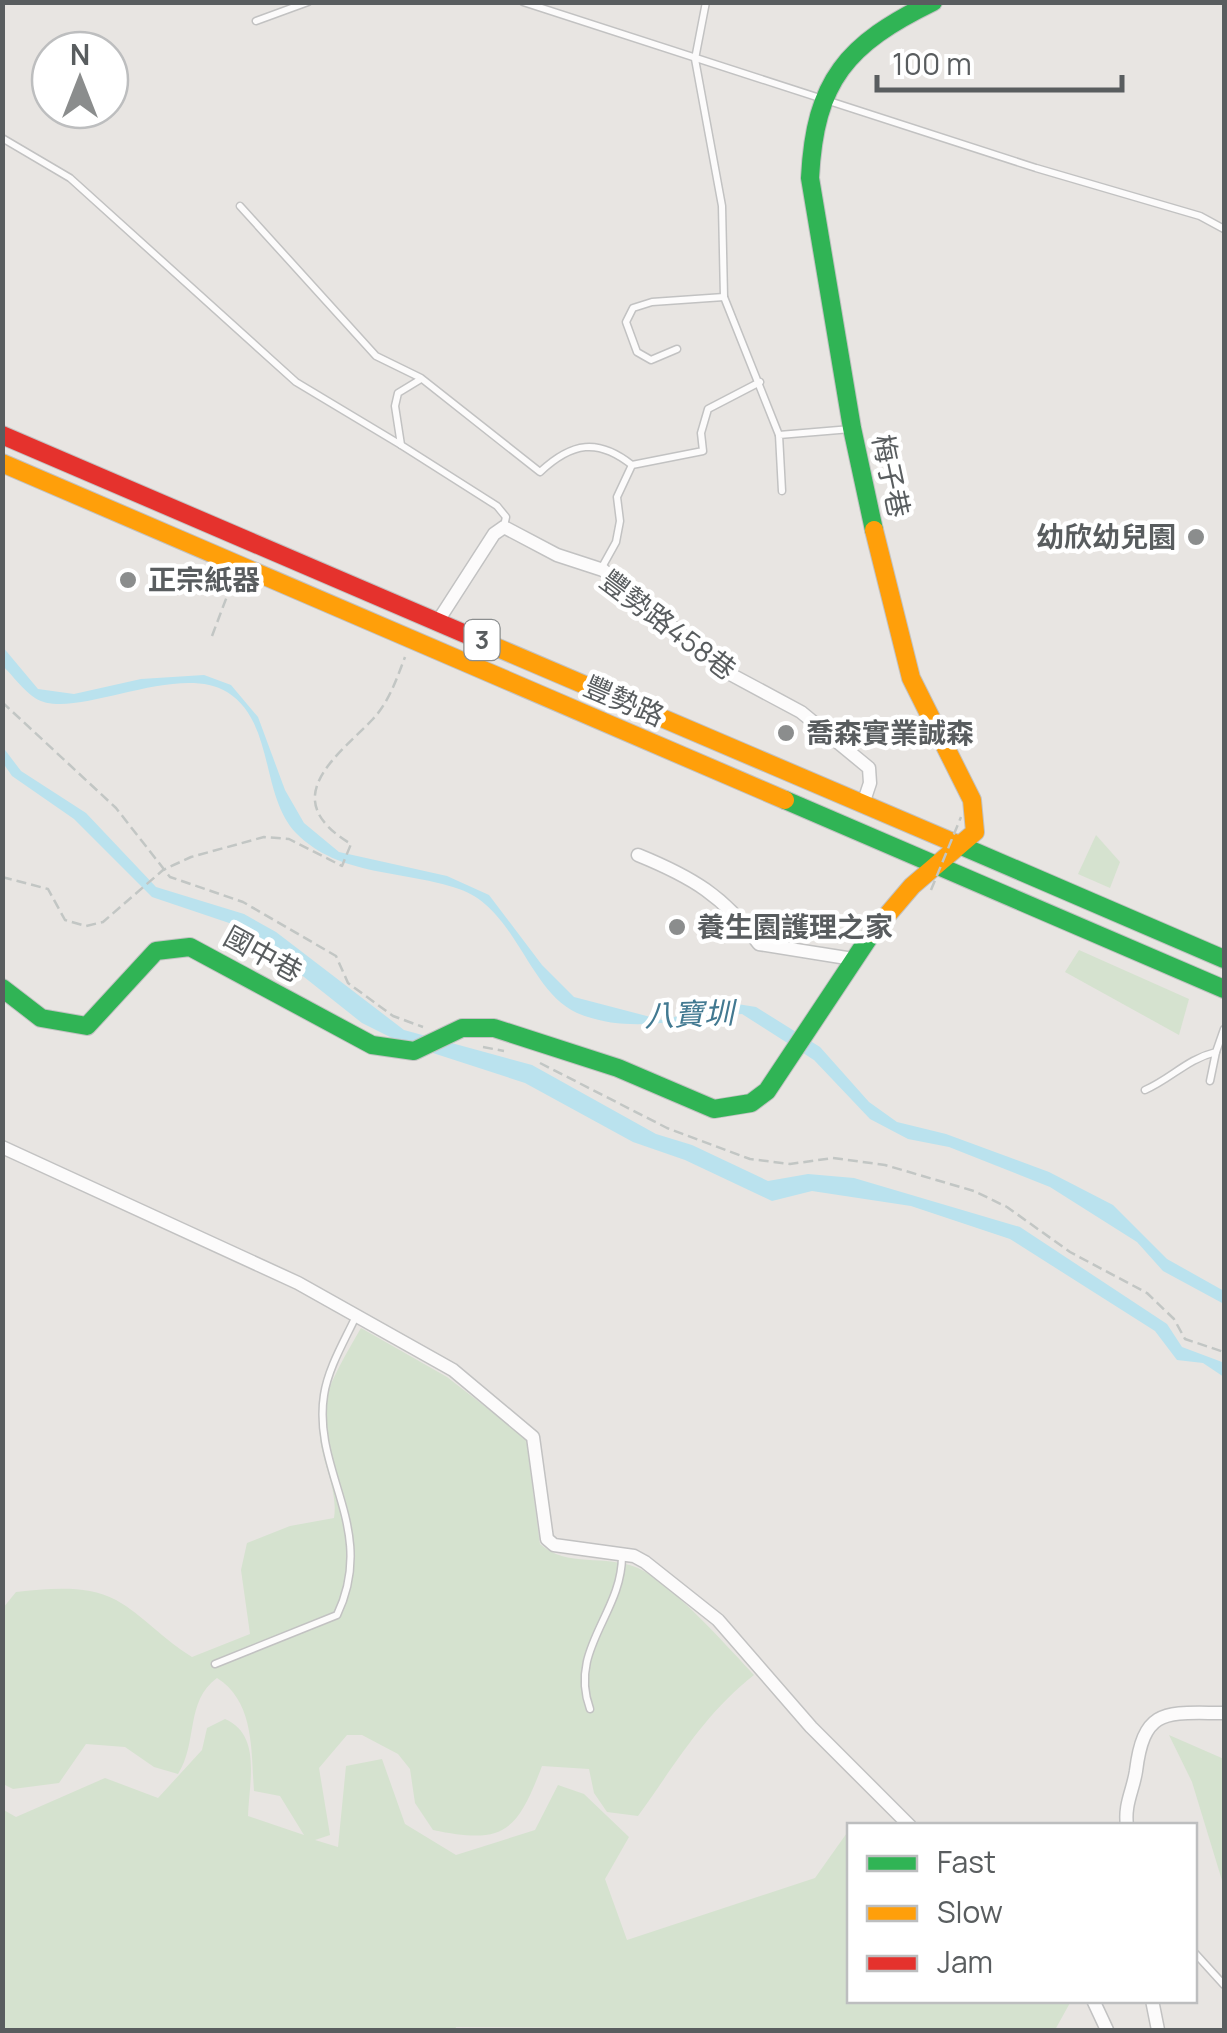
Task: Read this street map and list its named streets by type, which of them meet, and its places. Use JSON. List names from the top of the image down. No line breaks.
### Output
{"streets":{"main road":["梅子巷","3","豐勢路","國中巷"],"street":["豐勢路458巷"]},"crossings":[["梅子巷","豐勢路"],["豐勢路458巷","豐勢路"]],"water":["八寶圳"],"places":["幼欣幼兒園","正宗紙器","喬森實業誠森","養生園護理之家"],"legend":["Fast","Slow","Jam"],"scale_bar":"100 m","north":"top"}
